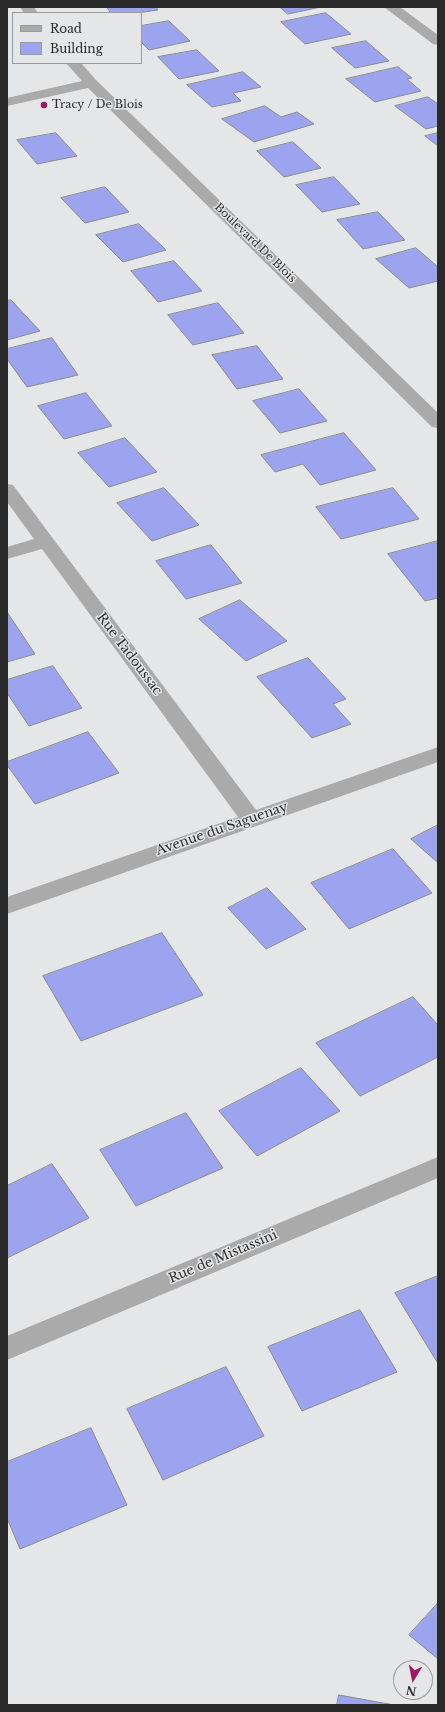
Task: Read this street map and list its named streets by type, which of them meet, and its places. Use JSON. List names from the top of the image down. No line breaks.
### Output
{"streets":{"street":["Boulevard De Blois","Rue Tadoussac","Avenue du Saguenay","Rue de Mistassini"]},"crossings":[["Rue Tadoussac","Avenue du Saguenay"]],"places":["Tracy / De Blois"],"legend":["Road","Building"],"north":"bottom"}
